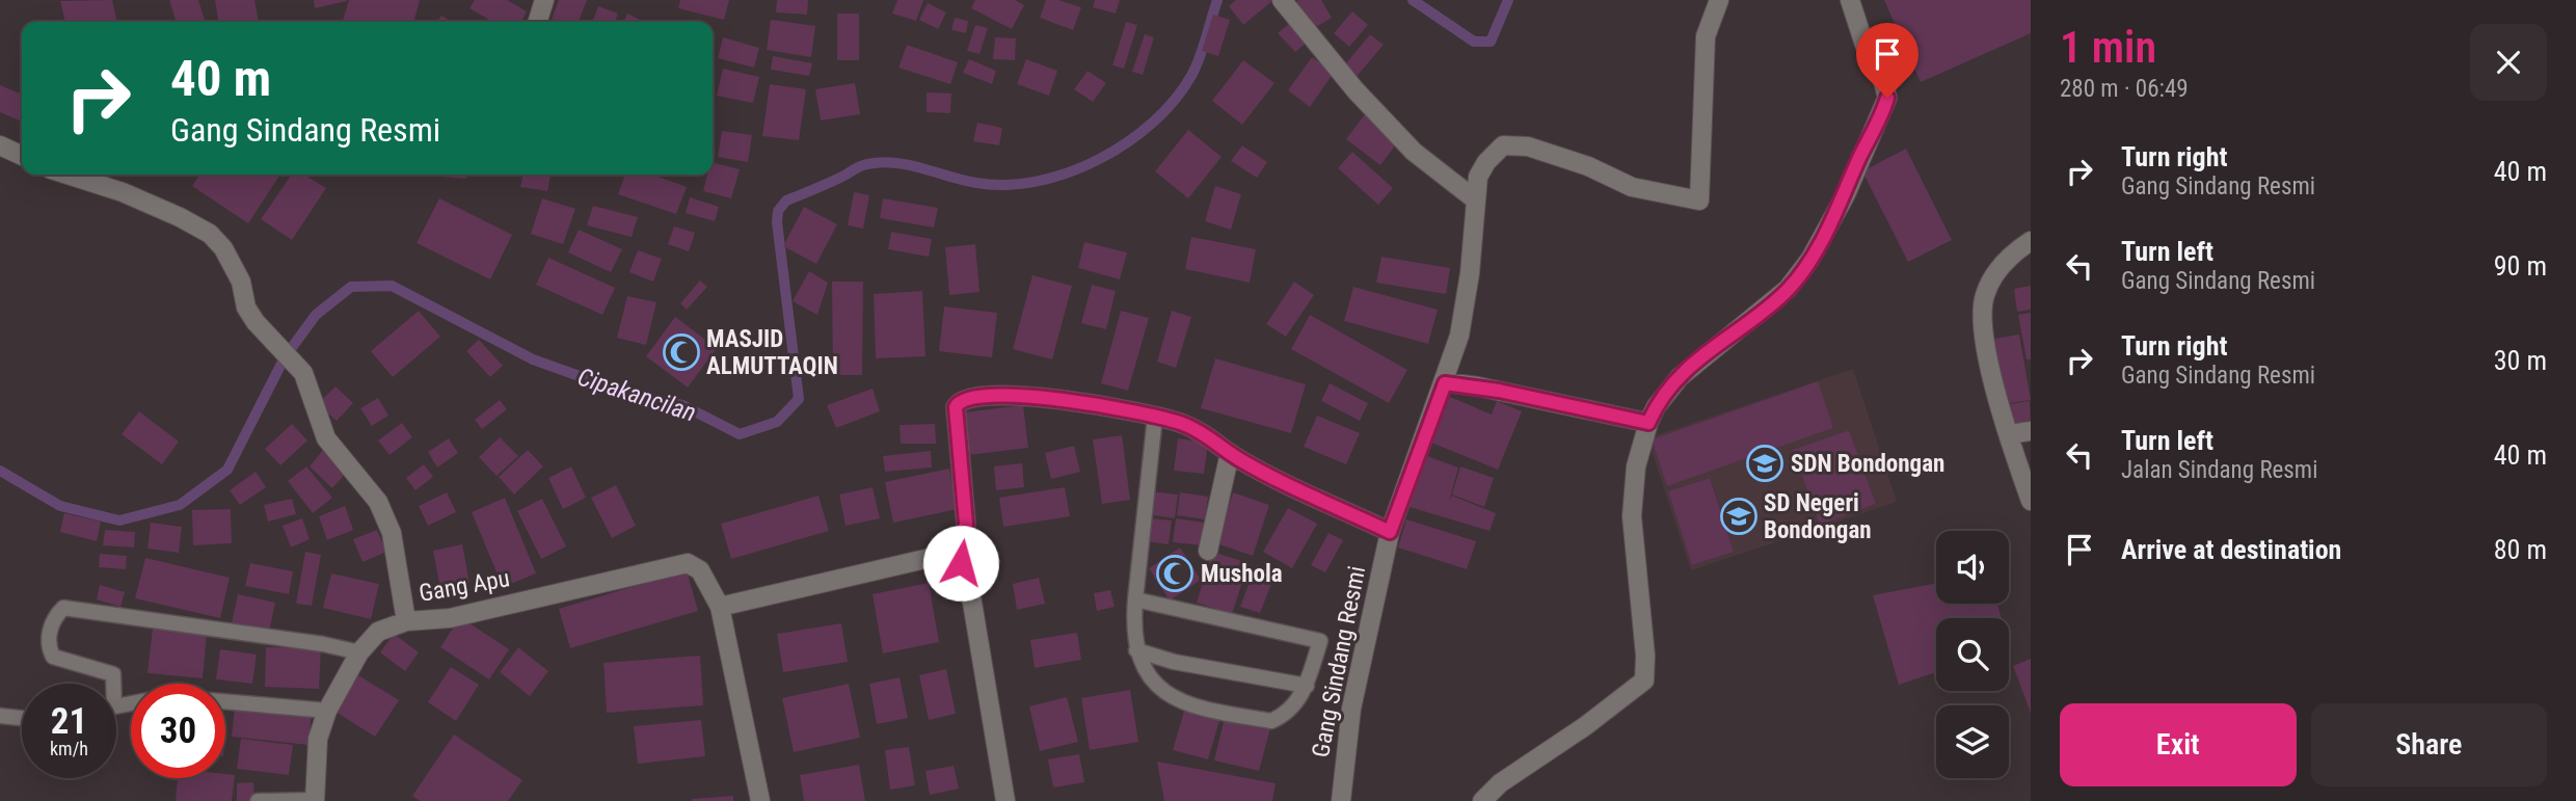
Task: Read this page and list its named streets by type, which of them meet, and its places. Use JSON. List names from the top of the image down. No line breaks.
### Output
{"streets":{"street":["Gang Apu","Gang Sindang Resmi"]},"water":["Cipakancilan"],"places":{"mosque":["MASJID ALMUTTAQIN","Mushola"],"school or university":["SDN Bondongan","SD Negeri Bondongan"]},"page":{"heading":["1 min","280 m · 06:49"],"turn":["40 m","Gang Sindang Resmi"],"list":[{"name":"Turn right","note":"Gang Sindang Resmi","value":"40 m"},{"name":"Turn left","note":"Gang Sindang Resmi","value":"90 m"},{"name":"Turn right","note":"Gang Sindang Resmi","value":"30 m"},{"name":"Turn left","note":"Jalan Sindang Resmi","value":"40 m"},{"name":"Arrive at destination","value":"80 m"}],"speed":"21 km/h","limit":"30","buttons":["Exit","Share"]}}
